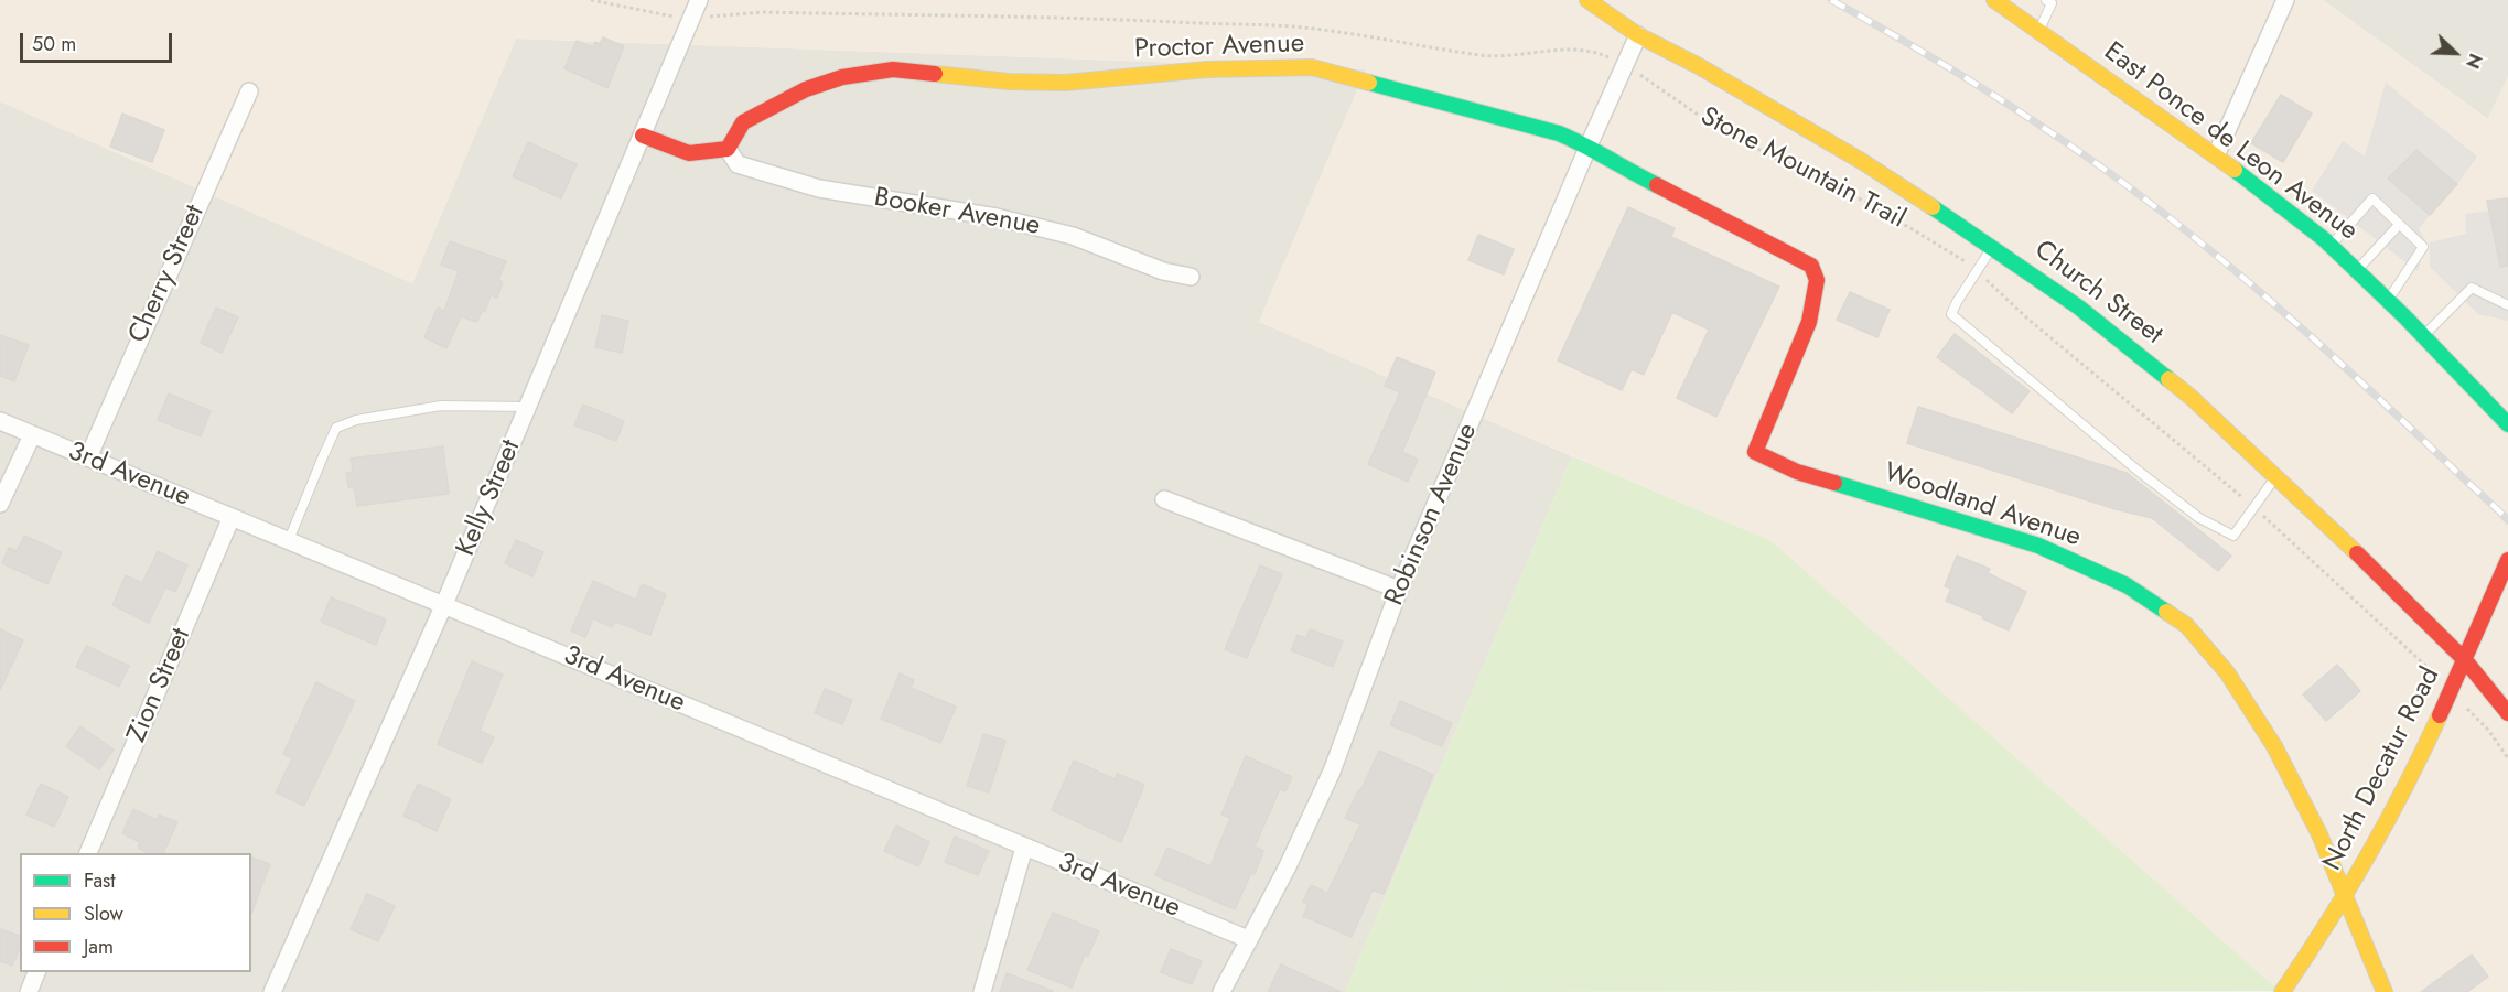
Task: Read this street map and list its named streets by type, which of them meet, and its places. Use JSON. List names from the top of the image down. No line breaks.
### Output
{"streets":{"street":["Proctor Avenue","East Ponce de Leon Avenue","Booker Avenue","Cherry Street","Church Street","3rd Avenue","Kelly Street","Woodland Avenue","Robinson Avenue","Zion Street","North Decatur Road"],"path":["Stone Mountain Trail"]},"crossings":[["Proctor Avenue","Booker Avenue"],["Proctor Avenue","Woodland Avenue"],["Proctor Avenue","Robinson Avenue"],["Cherry Street","3rd Avenue"],["Church Street","Robinson Avenue"],["Church Street","North Decatur Road"],["3rd Avenue","Kelly Street"],["3rd Avenue","Robinson Avenue"],["3rd Avenue","Zion Street"],["Woodland Avenue","North Decatur Road"]],"legend":["Fast","Slow","Jam"],"scale_bar":"50 m","north":"bottom right"}
